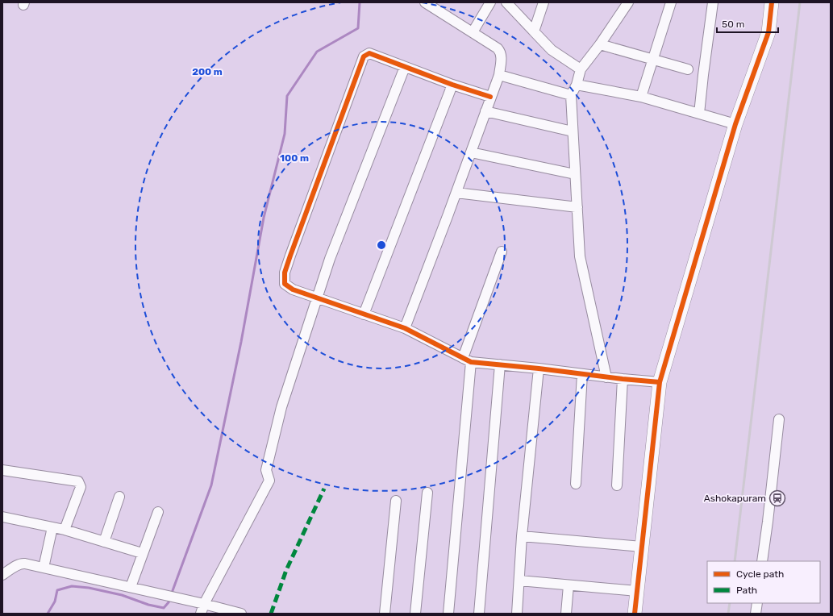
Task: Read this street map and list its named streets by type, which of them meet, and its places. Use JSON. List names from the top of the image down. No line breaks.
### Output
{"places":{"station":["Ashokapuram"]},"legend":["Cycle path","Path"],"scale_bar":"50 m","rings":["200 m","100 m"]}
